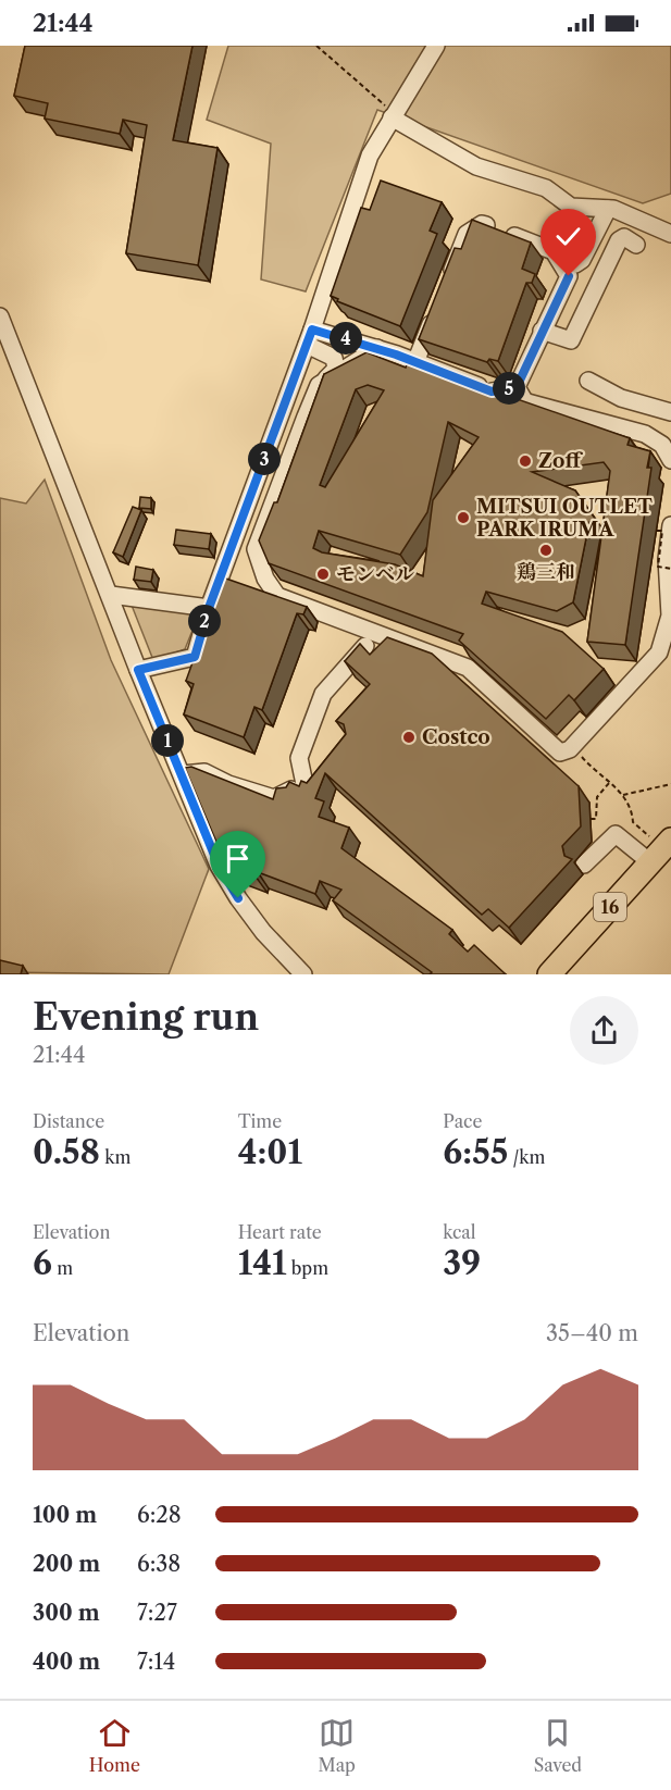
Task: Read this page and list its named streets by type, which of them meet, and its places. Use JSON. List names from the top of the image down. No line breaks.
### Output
{"streets":{"highway":["16"]},"places":["Zoff","MITSUI OUTLET PARK IRUMA","鶏三和","モンベル","Costco"],"page":{"status":"21:44","pins":["4","5","3","2","1"],"heading":["Evening run","21:44"],"stats":[["Distance","0.58 km"],["Time","4:01"],["Pace","6:55 /km"],["Elevation","6 m"],["Heart rate","141 bpm"],["kcal","39"]],"chart":["Elevation","35–40 m"],"list":[{"name":"100 m","note":"6:28"},{"name":"200 m","note":"6:38"},{"name":"300 m","note":"7:27"},{"name":"400 m","note":"7:14"}],"tabs":["Home","Map","Saved"]}}
